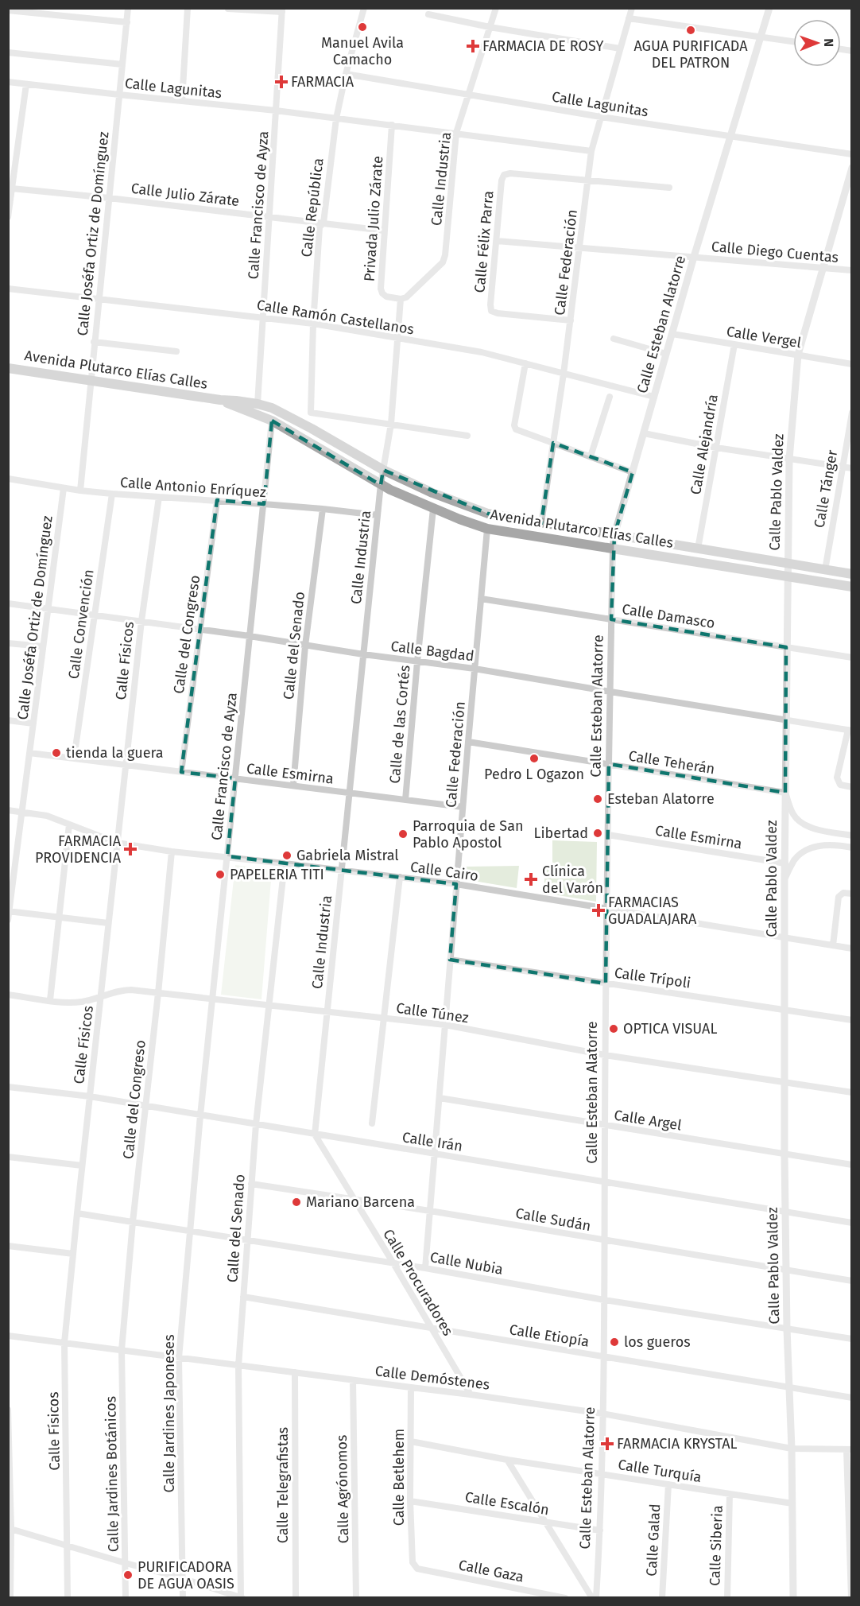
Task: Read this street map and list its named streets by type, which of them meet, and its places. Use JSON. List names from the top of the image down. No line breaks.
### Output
{"streets":{"main road":["Avenida Plutarco Elías Calles"],"street":["Calle Lagunitas","Calle Industria","Calle Julio Zárate","Calle Francisco de Ayza","Calle República","Privada Julio Zárate","Calle Joséfa Ortiz de Domínguez","Calle Félix Parra","Calle Diego Cuentas","Calle Federación","Calle Ramón Castellanos","Calle Esteban Alatorre","Calle Vergel","Calle Alejandría","Calle Antonio Enríquez","Calle Tánger","Calle Pablo Valdez","Calle Damasco","Calle Convención","Calle del Congreso","Calle del Senado","Calle Bagdad","Calle Físicos","Calle de las Cortés","Calle Teherán","Calle Esmirna","Calle Cairo","Calle Trípoli","Calle Túnez","Calle Argel","Calle Irán","Calle Sudán","Calle Nubia","Calle Procuradores","Calle Etiopía","Calle Demóstenes","Calle Jardines Japoneses","Calle Turquía","Calle Jardines Botánicos","Calle Betlehem","Calle Telegrafistas","Calle Agrónomos","Calle Escalón","Calle Galad","Calle Siberia","Calle Gaza"]},"crossings":[["Calle Lagunitas","Calle Industria"],["Calle Lagunitas","Calle Francisco de Ayza"],["Calle Lagunitas","Calle República"],["Calle Lagunitas","Privada Julio Zárate"],["Calle Lagunitas","Calle Joséfa Ortiz de Domínguez"],["Calle Lagunitas","Calle Federación"],["Calle Lagunitas","Calle Esteban Alatorre"],["Calle Industria","Calle República"],["Calle Industria","Privada Julio Zárate"],["Calle Industria","Calle Ramón Castellanos"],["Calle Industria","Avenida Plutarco Elías Calles"],["Calle Industria","Calle Antonio Enríquez"],["Calle Industria","Calle Bagdad"],["Calle Industria","Calle Esmirna"],["Calle Industria","Calle Cairo"],["Calle Industria","Calle Túnez"],["Calle Industria","Calle Irán"],["Calle Industria","Calle Procuradores"],["Calle Julio Zárate","Calle Francisco de Ayza"],["Calle Julio Zárate","Calle República"],["Calle Julio Zárate","Privada Julio Zárate"],["Calle Julio Zárate","Calle Joséfa Ortiz de Domínguez"],["Calle Francisco de Ayza","Calle Ramón Castellanos"],["Calle Francisco de Ayza","Avenida Plutarco Elías Calles"],["Calle Francisco de Ayza","Calle Antonio Enríquez"],["Calle Francisco de Ayza","Calle Bagdad"],["Calle Francisco de Ayza","Calle Esmirna"],["Calle Francisco de Ayza","Calle Cairo"],["Calle Francisco de Ayza","Calle Túnez"],["Calle Francisco de Ayza","Calle Irán"],["Calle Francisco de Ayza","Calle Jardines Japoneses"],["Calle República","Calle Ramón Castellanos"],["Calle Joséfa Ortiz de Domínguez","Calle Ramón Castellanos"],["Calle Joséfa Ortiz de Domínguez","Avenida Plutarco Elías Calles"],["Calle Joséfa Ortiz de Domínguez","Calle Antonio Enríquez"],["Calle Joséfa Ortiz de Domínguez","Calle Bagdad"],["Calle Joséfa Ortiz de Domínguez","Calle Esmirna"],["Calle Joséfa Ortiz de Domínguez","Calle Cairo"],["Calle Félix Parra","Calle Diego Cuentas"],["Calle Félix Parra","Calle Federación"],["Calle Diego Cuentas","Calle Federación"],["Calle Diego Cuentas","Calle Esteban Alatorre"],["Calle Diego Cuentas","Calle Pablo Valdez"],["Calle Federación","Calle Ramón Castellanos"],["Calle Federación","Avenida Plutarco Elías Calles"],["Calle Federación","Calle Damasco"],["Calle Federación","Calle Bagdad"],["Calle Federación","Calle Teherán"],["Calle Federación","Calle Esmirna"],["Calle Federación","Calle Cairo"],["Calle Federación","Calle Trípoli"],["Calle Federación","Calle Túnez"],["Calle Federación","Calle Argel"],["Calle Federación","Calle Irán"],["Calle Federación","Calle Sudán"],["Calle Federación","Calle Nubia"],["Calle Ramón Castellanos","Calle Esteban Alatorre"],["Calle Esteban Alatorre","Calle Vergel"],["Calle Esteban Alatorre","Avenida Plutarco Elías Calles"],["Calle Esteban Alatorre","Calle Damasco"],["Calle Esteban Alatorre","Calle Bagdad"],["Calle Esteban Alatorre","Calle Teherán"],["Calle Esteban Alatorre","Calle Esmirna"],["Calle Esteban Alatorre","Calle Cairo"],["Calle Esteban Alatorre","Calle Trípoli"],["Calle Esteban Alatorre","Calle Túnez"],["Calle Esteban Alatorre","Calle Argel"],["Calle Esteban Alatorre","Calle Irán"],["Calle Esteban Alatorre","Calle Sudán"],["Calle Esteban Alatorre","Calle Nubia"],["Calle Esteban Alatorre","Calle Etiopía"],["Calle Esteban Alatorre","Calle Demóstenes"],["Calle Esteban Alatorre","Calle Turquía"],["Calle Esteban Alatorre","Calle Escalón"],["Calle Vergel","Calle Alejandría"],["Calle Vergel","Calle Pablo Valdez"],["Avenida Plutarco Elías Calles","Calle Alejandría"],["Avenida Plutarco Elías Calles","Calle Tánger"],["Avenida Plutarco Elías Calles","Calle Pablo Valdez"],["Avenida Plutarco Elías Calles","Calle de las Cortés"],["Calle Antonio Enríquez","Calle Convención"],["Calle Antonio Enríquez","Calle del Congreso"],["Calle Antonio Enríquez","Calle del Senado"],["Calle Antonio Enríquez","Calle Físicos"],["Calle Pablo Valdez","Calle Damasco"],["Calle Pablo Valdez","Calle Bagdad"],["Calle Pablo Valdez","Calle Teherán"],["Calle Pablo Valdez","Calle Esmirna"],["Calle Pablo Valdez","Calle Cairo"],["Calle Pablo Valdez","Calle Trípoli"],["Calle Pablo Valdez","Calle Túnez"],["Calle Pablo Valdez","Calle Argel"],["Calle Pablo Valdez","Calle Irán"],["Calle Pablo Valdez","Calle Sudán"],["Calle Pablo Valdez","Calle Nubia"],["Calle Pablo Valdez","Calle Etiopía"],["Calle Pablo Valdez","Calle Demóstenes"],["Calle Pablo Valdez","Calle Turquía"],["Calle Convención","Calle Bagdad"],["Calle Convención","Calle Esmirna"],["Calle del Congreso","Calle Bagdad"],["Calle del Congreso","Calle Esmirna"],["Calle del Congreso","Calle Cairo"],["Calle del Congreso","Calle Túnez"],["Calle del Congreso","Calle Irán"],["Calle del Congreso","Calle Nubia"],["Calle del Congreso","Calle Demóstenes"],["Calle del Congreso","Calle Jardines Botánicos"],["Calle del Senado","Calle Bagdad"],["Calle del Senado","Calle Esmirna"],["Calle del Senado","Calle Cairo"],["Calle del Senado","Calle Túnez"],["Calle del Senado","Calle Irán"],["Calle del Senado","Calle Sudán"],["Calle del Senado","Calle Nubia"],["Calle del Senado","Calle Etiopía"],["Calle del Senado","Calle Demóstenes"],["Calle Bagdad","Calle Físicos"],["Calle Bagdad","Calle de las Cortés"],["Calle Físicos","Calle Esmirna"],["Calle Físicos","Calle Cairo"],["Calle Físicos","Calle Túnez"],["Calle Físicos","Calle Irán"],["Calle Físicos","Calle Nubia"],["Calle Físicos","Calle Demóstenes"],["Calle de las Cortés","Calle Esmirna"],["Calle Irán","Calle Procuradores"],["Calle Irán","Calle Jardines Japoneses"],["Calle Sudán","Calle Procuradores"],["Calle Nubia","Calle Procuradores"],["Calle Nubia","Calle Jardines Japoneses"],["Calle Procuradores","Calle Etiopía"],["Calle Procuradores","Calle Demóstenes"],["Calle Demóstenes","Calle Jardines Japoneses"],["Calle Demóstenes","Calle Jardines Botánicos"],["Calle Demóstenes","Calle Betlehem"],["Calle Demóstenes","Calle Telegrafistas"],["Calle Demóstenes","Calle Agrónomos"],["Calle Turquía","Calle Betlehem"],["Calle Turquía","Calle Galad"],["Calle Turquía","Calle Siberia"],["Calle Betlehem","Calle Escalón"],["Calle Betlehem","Calle Gaza"]],"places":{"other":["Manuel Avila Camacho","AGUA PURIFICADA DEL PATRON","tienda la guera","Pedro L Ogazon","Esteban Alatorre","Libertad","Parroquia de San Pablo Apostol","Gabriela Mistral","PAPELERIA TITI","OPTICA VISUAL","Mariano Barcena","los gueros","PURIFICADORA DE AGUA OASIS"],"health":["FARMACIA DE ROSY","FARMACIA","FARMACIA PROVIDENCIA","Clínica del Varón","FARMACIAS GUADALAJARA","FARMACIA KRYSTAL"]},"north":"right"}
